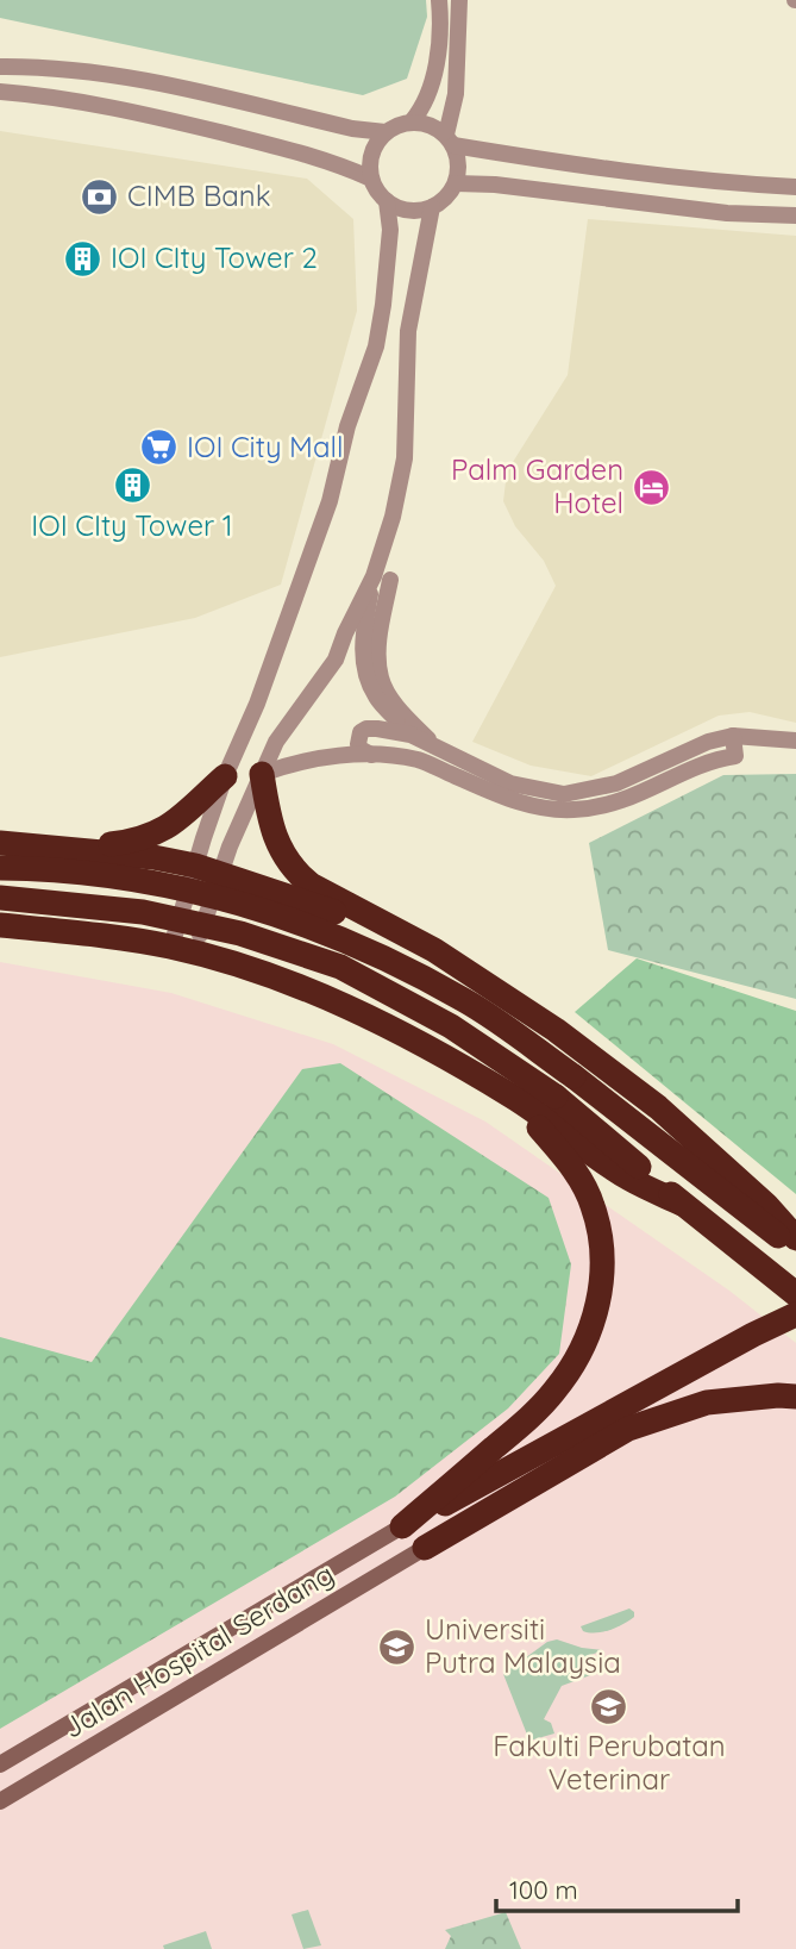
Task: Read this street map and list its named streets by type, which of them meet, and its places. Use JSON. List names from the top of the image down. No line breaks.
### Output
{"streets":{"main road":["Jalan Hospital Serdang"]},"places":{"bank":["CIMB Bank"],"building":["IOI CIty Tower 2","IOI CIty Tower 1"],"supermarket":["IOI City Mall"],"hotel":["Palm Garden Hotel"],"school or university":["Universiti Putra Malaysia","Fakulti Perubatan Veterinar"]},"scale_bar":"100 m"}
